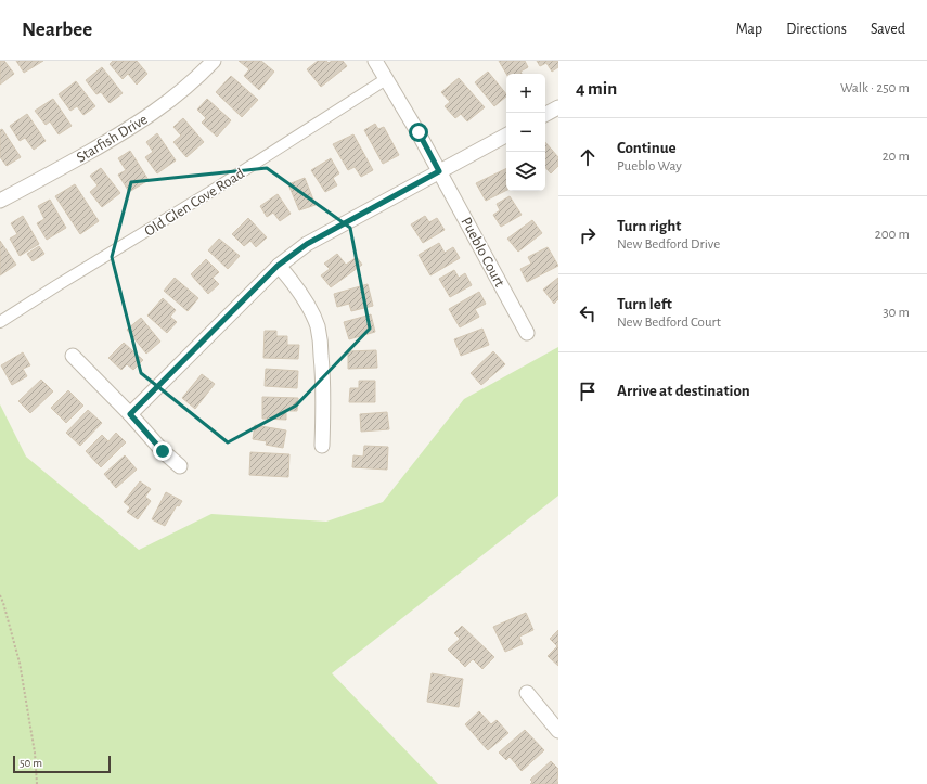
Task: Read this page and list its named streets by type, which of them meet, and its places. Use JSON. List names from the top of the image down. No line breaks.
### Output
{"streets":{"street":["Starfish Drive","Old Glen Cove Road","Pueblo Court"]},"crossings":[["Old Glen Cove Road","Pueblo Court"]],"scale_bar":"50 m","page":{"header":"Nearbee","nav":["Map","Directions","Saved"],"heading":["4 min","Walk · 250 m"],"map_buttons":["+","−"],"list":[["Continue","Pueblo Way","20 m"],["Turn right","New Bedford Drive","200 m"],["Turn left","New Bedford Court","30 m"],"Arrive at destination"],"scale":"50 m"}}
